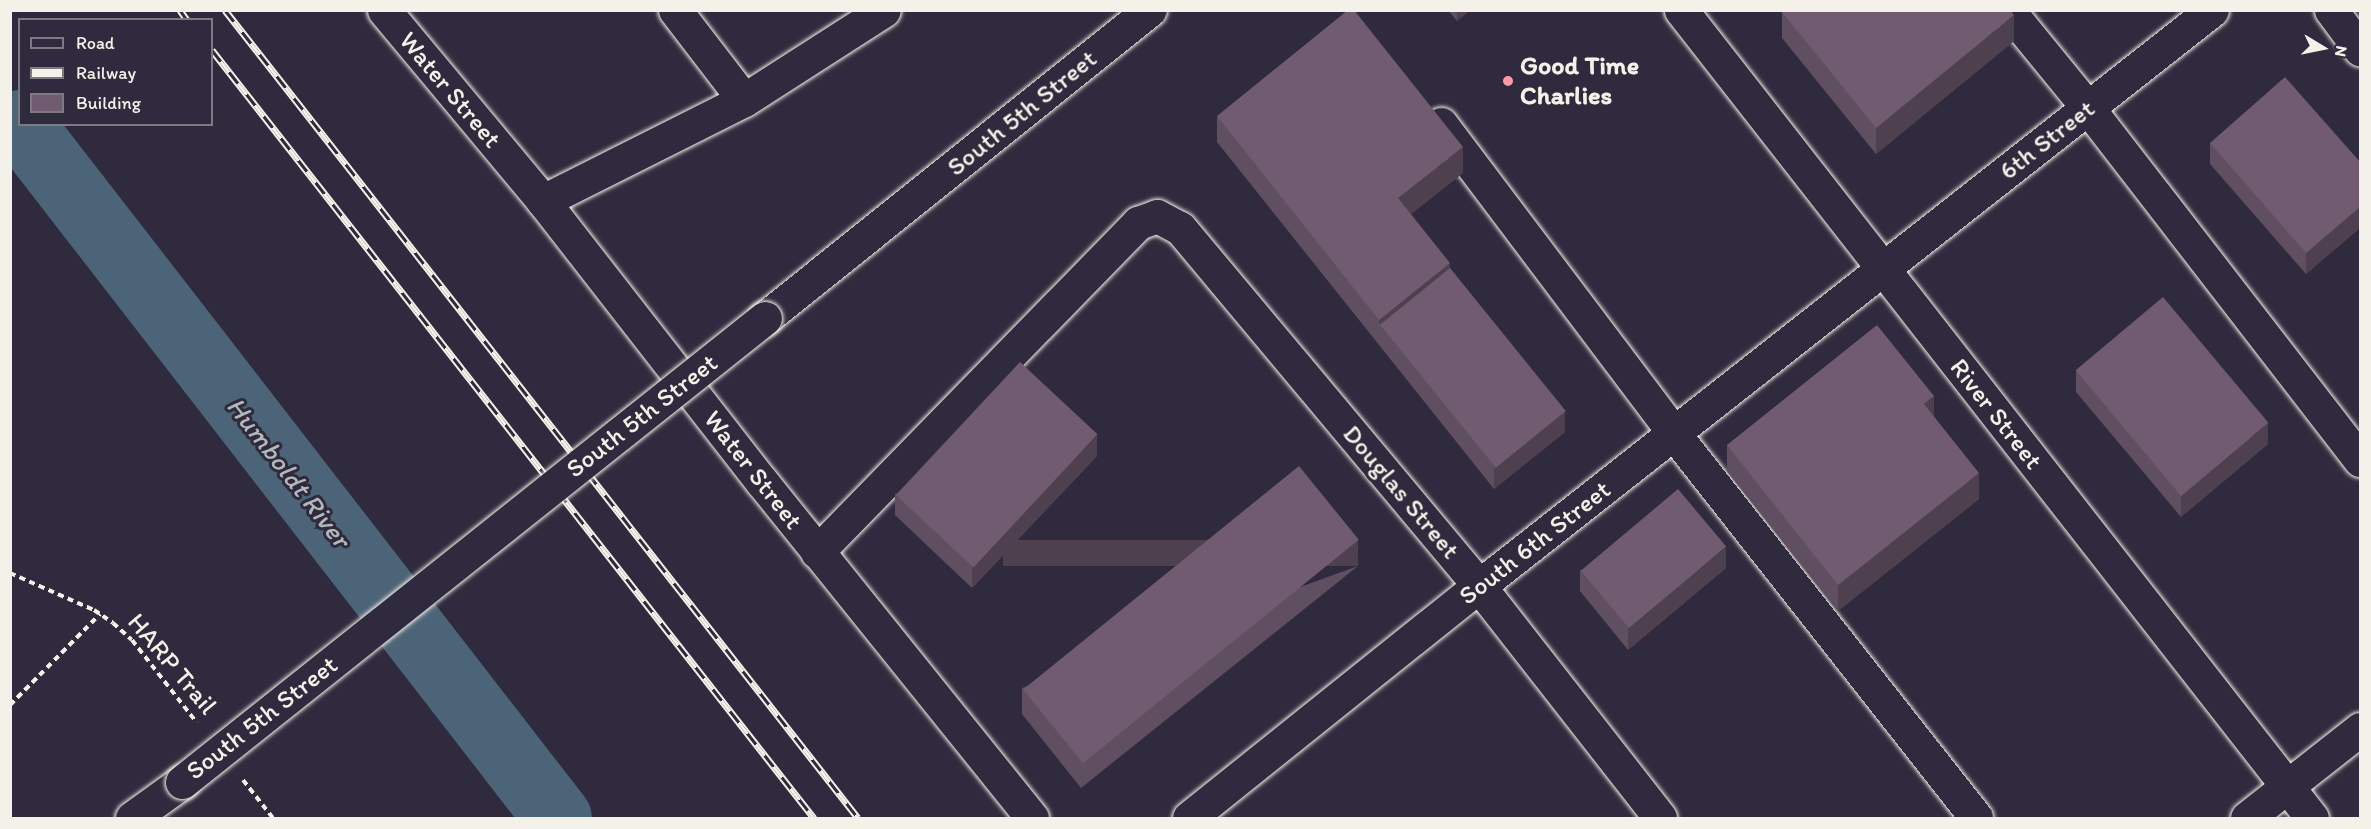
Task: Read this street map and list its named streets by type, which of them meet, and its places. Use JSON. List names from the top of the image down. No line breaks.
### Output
{"streets":{"street":["Water Street","South 5th Street","6th Street","River Street","Douglas Street","South 6th Street"],"path":["HARP Trail"]},"crossings":[["Water Street","Douglas Street"],["6th Street","River Street"],["6th Street","South 6th Street"],["River Street","South 6th Street"],["Douglas Street","South 6th Street"]],"water":["Humboldt River"],"places":["Good Time Charlies"],"legend":["Road","Railway","Building"],"north":"right"}
